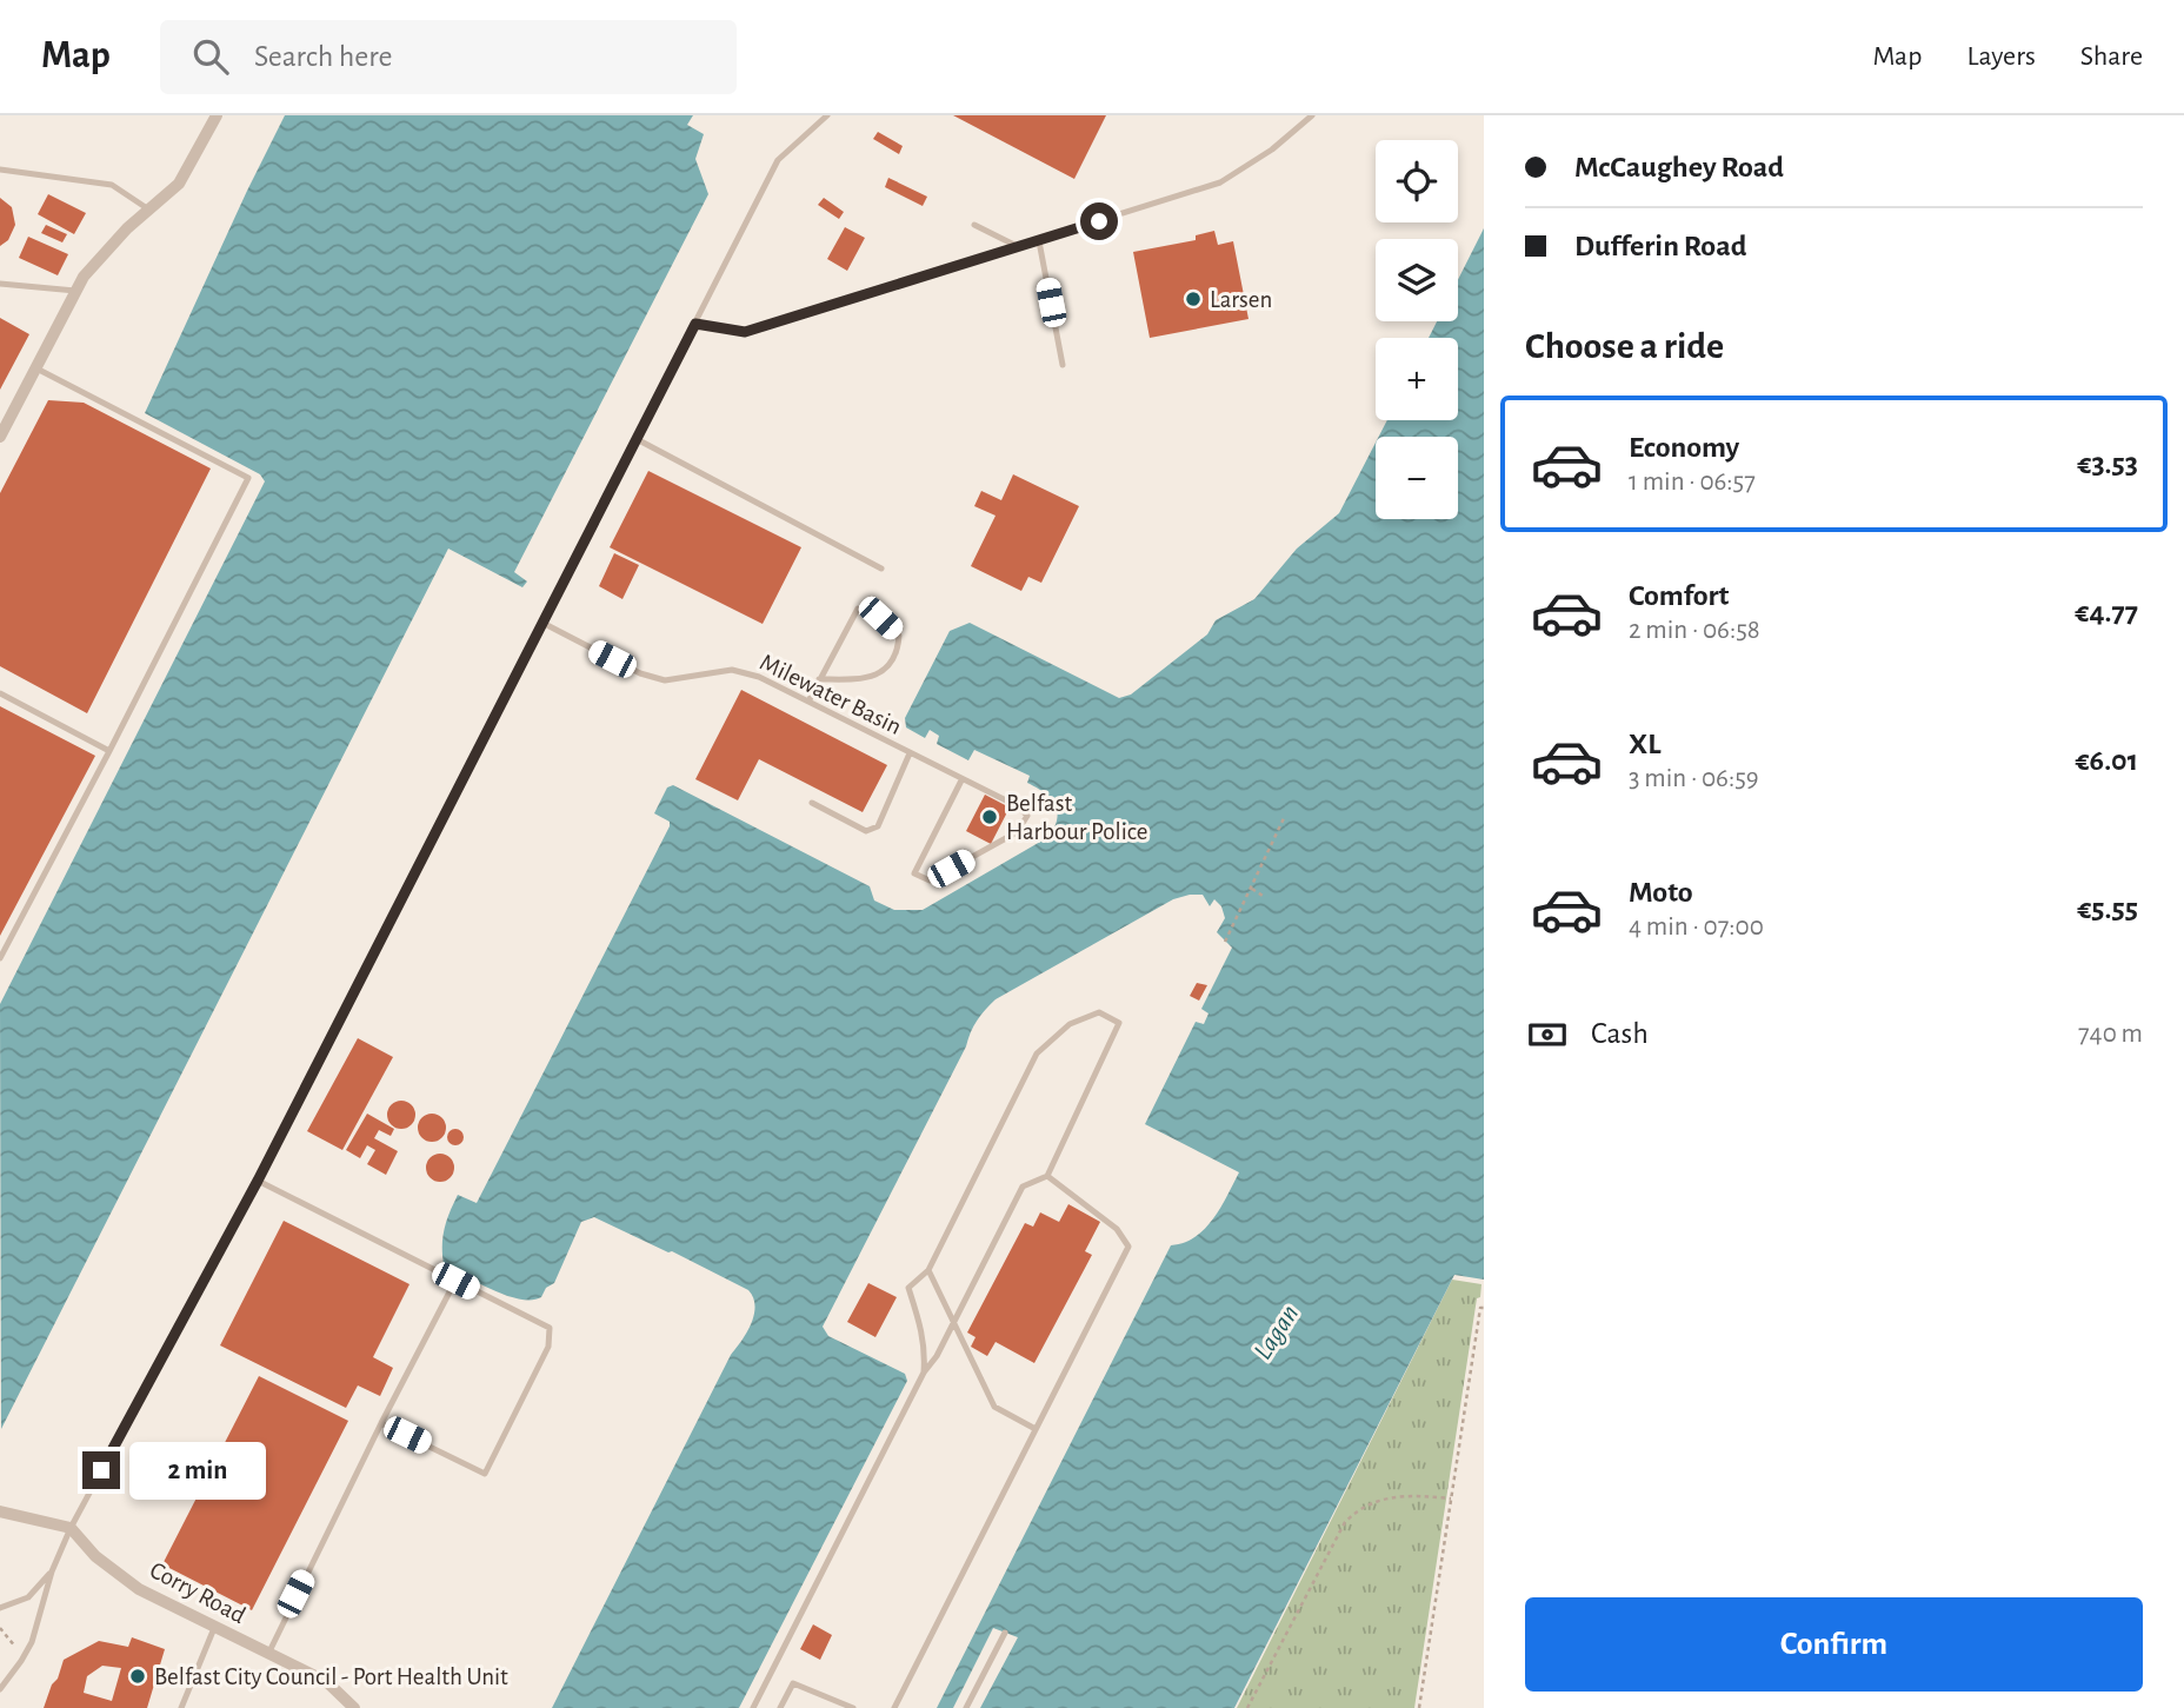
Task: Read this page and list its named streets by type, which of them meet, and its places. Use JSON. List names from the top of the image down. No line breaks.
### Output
{"streets":{"street":["Corry Road"],"lane":["Milewater Basin"]},"water":["Lagan"],"places":["Larsen","Belfast Harbour Police","Belfast City Council - Port Health Unit"],"page":{"header":"Map","search":"Search here","nav":["Map","Layers","Share"],"banner":["McCaughey Road","Dufferin Road"],"map_buttons":["+","−"],"heading":"Choose a ride","list":[{"name":"Economy","note":"1 min · 06:57","value":"€3.53"},{"name":"Comfort","note":"2 min · 06:58","value":"€4.77"},{"name":"XL","note":"3 min · 06:59","value":"€6.01"},{"name":"Moto","note":"4 min · 07:00","value":"€5.55"}],"pay":["Cash","740 m"],"bubble":"2 min","buttons":"Confirm"}}
